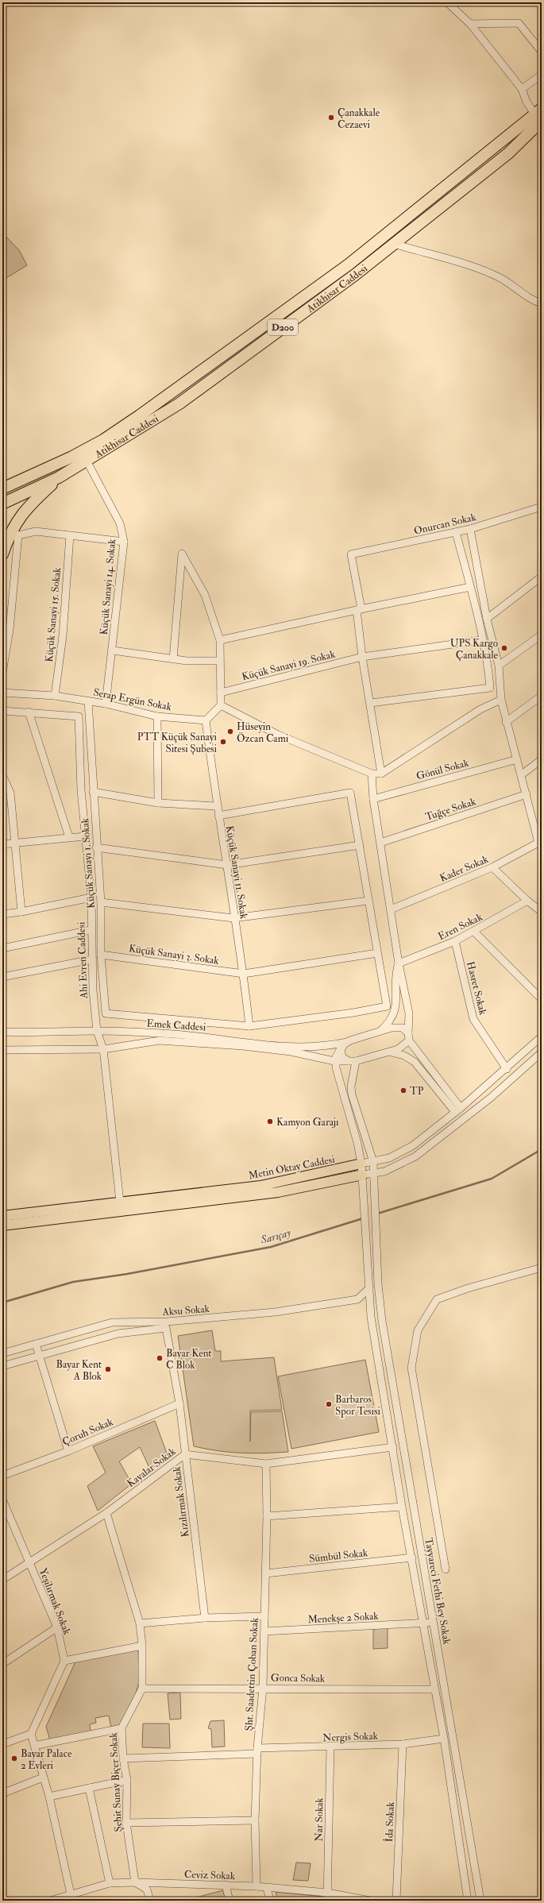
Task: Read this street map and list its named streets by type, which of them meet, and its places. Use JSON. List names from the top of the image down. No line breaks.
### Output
{"streets":{"highway":["Atikhisar Caddesi","D200"],"main road":["Metin Oktay Caddesi"],"street":["Onurcan Sokak","Küçük Sanayi 14. Sokak","Küçük Sanayi 15. Sokak","Küçük Sanayi 19. Sokak","Serap Ergün Sokak","Gönül Sokak","Tuğçe Sokak","Küçük Sanayi 1. Sokak","Kader Sokak","Küçük Sanayi 11. Sokak","Eren Sokak","Küçük Sanayi 3. Sokak","Ahi Evren Caddesi","Hasret Sokak","Emek Caddesi","Aksu Sokak","Çoruh Sokak","Kayalar Sokak","Kızılırmak Sokak","Sümbül Sokak","Tayyareci Fethi Bey Sokak","Yeşilırmak Sokak","Menekşe 2 Sokak","Şht. Saadettin Çoban Sokak","Gonca Sokak","Nergis Sokak","Şehit Sunay Biçer Sokak","Nar Sokak","İda Sokak","Ceviz Sokak"]},"crossings":[["Atikhisar Caddesi","Küçük Sanayi 14. Sokak"],["Küçük Sanayi 14. Sokak","Serap Ergün Sokak"],["Küçük Sanayi 15. Sokak","Serap Ergün Sokak"],["Serap Ergün Sokak","Küçük Sanayi 1. Sokak"],["Serap Ergün Sokak","Küçük Sanayi 11. Sokak"],["Küçük Sanayi 1. Sokak","Küçük Sanayi 11. Sokak"],["Küçük Sanayi 1. Sokak","Küçük Sanayi 3. Sokak"],["Küçük Sanayi 11. Sokak","Küçük Sanayi 3. Sokak"],["Eren Sokak","Hasret Sokak"],["Ahi Evren Caddesi","Emek Caddesi"],["Ahi Evren Caddesi","Metin Oktay Caddesi"],["Hasret Sokak","Metin Oktay Caddesi"],["Metin Oktay Caddesi","Tayyareci Fethi Bey Sokak"],["Aksu Sokak","Kızılırmak Sokak"],["Aksu Sokak","Tayyareci Fethi Bey Sokak"],["Çoruh Sokak","Kızılırmak Sokak"],["Kayalar Sokak","Kızılırmak Sokak"],["Kayalar Sokak","Tayyareci Fethi Bey Sokak"],["Kayalar Sokak","Yeşilırmak Sokak"],["Kayalar Sokak","Şht. Saadettin Çoban Sokak"],["Kayalar Sokak","Şehit Sunay Biçer Sokak"],["Sümbül Sokak","Tayyareci Fethi Bey Sokak"],["Sümbül Sokak","Şht. Saadettin Çoban Sokak"],["Tayyareci Fethi Bey Sokak","Menekşe 2 Sokak"],["Tayyareci Fethi Bey Sokak","Gonca Sokak"],["Tayyareci Fethi Bey Sokak","Nergis Sokak"],["Menekşe 2 Sokak","Şht. Saadettin Çoban Sokak"],["Şht. Saadettin Çoban Sokak","Gonca Sokak"],["Şht. Saadettin Çoban Sokak","Nergis Sokak"],["Şht. Saadettin Çoban Sokak","Ceviz Sokak"],["Gonca Sokak","Şehit Sunay Biçer Sokak"],["Nergis Sokak","Şehit Sunay Biçer Sokak"],["Nergis Sokak","Nar Sokak"],["Nergis Sokak","İda Sokak"],["Şehit Sunay Biçer Sokak","Ceviz Sokak"],["Nar Sokak","Ceviz Sokak"]],"water":["Sarıçay"],"places":["Çanakkale Cezaevi","UPS Kargo Çanakkale","Hüseyin Özcan Cami","PTT Küçük Sanayi Sitesi Şubesi","TP","Kamyon Garajı","Bayar Kent C Blok","Bayar Kent A Blok","Barbaros Spor Tesisi","Bayar Palace 2 Evleri"]}
